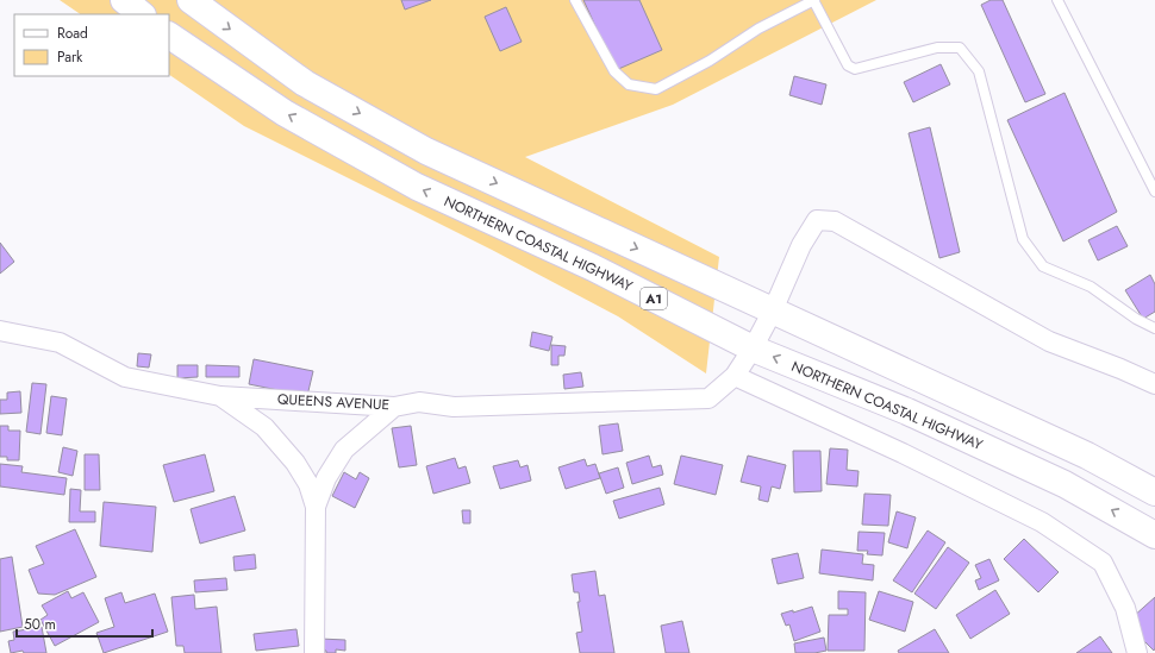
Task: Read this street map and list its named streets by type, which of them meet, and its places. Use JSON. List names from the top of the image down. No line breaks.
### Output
{"streets":{"highway":["NORTHERN COASTAL HIGHWAY","A1"],"street":["QUEENS AVENUE"]},"crossings":[["NORTHERN COASTAL HIGHWAY","QUEENS AVENUE"]],"legend":["Road","Park"],"scale_bar":"50 m"}
